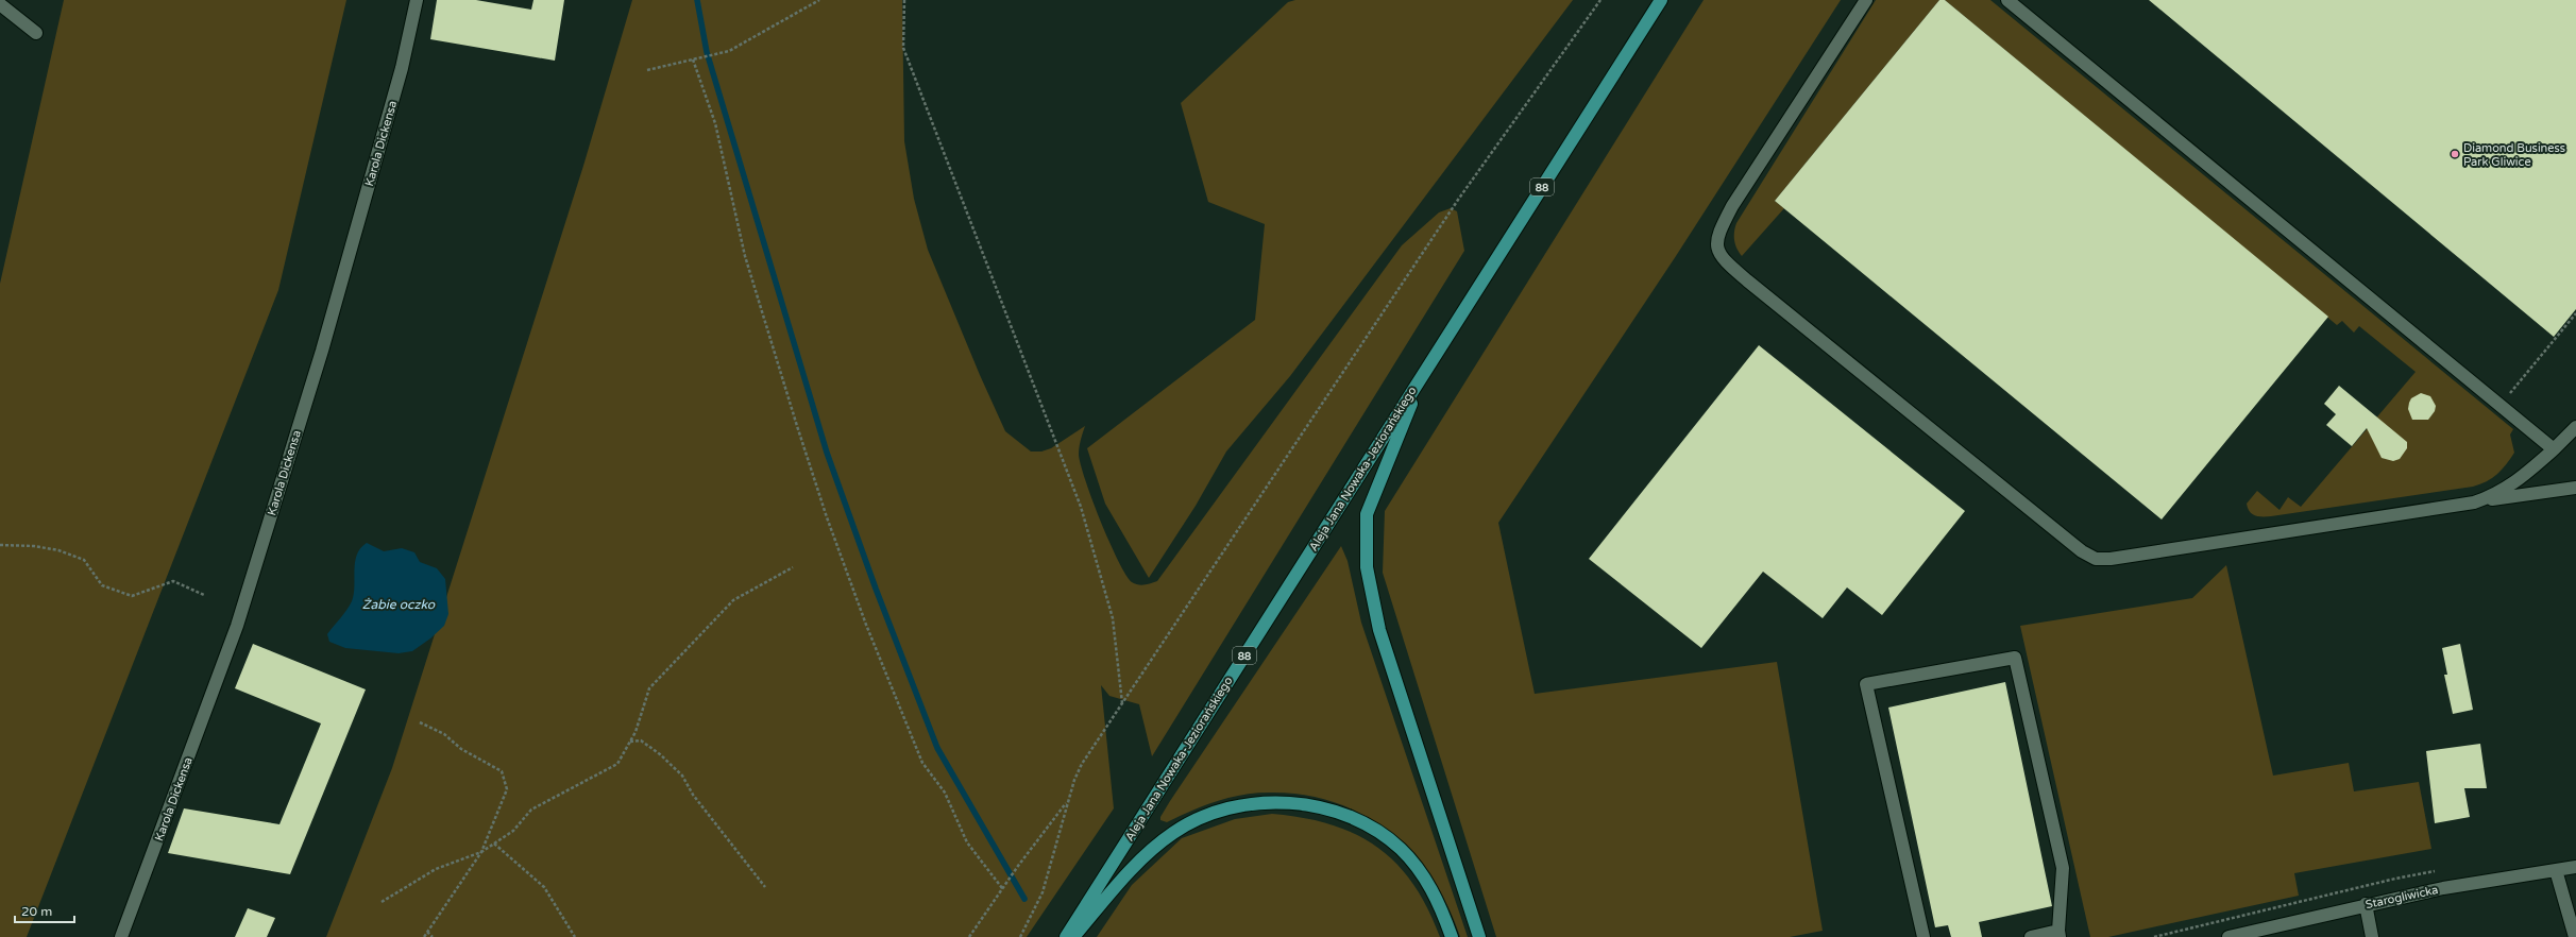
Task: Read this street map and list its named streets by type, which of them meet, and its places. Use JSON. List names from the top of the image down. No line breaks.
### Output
{"streets":{"main road":["88","Aleja Jana Nowaka-Jeziorańskiego"],"street":["Karola Dickensa","Starogliwicka"]},"water":["Żabie oczko"],"places":["Diamond Business Park Gliwice"],"scale_bar":"20 m"}
